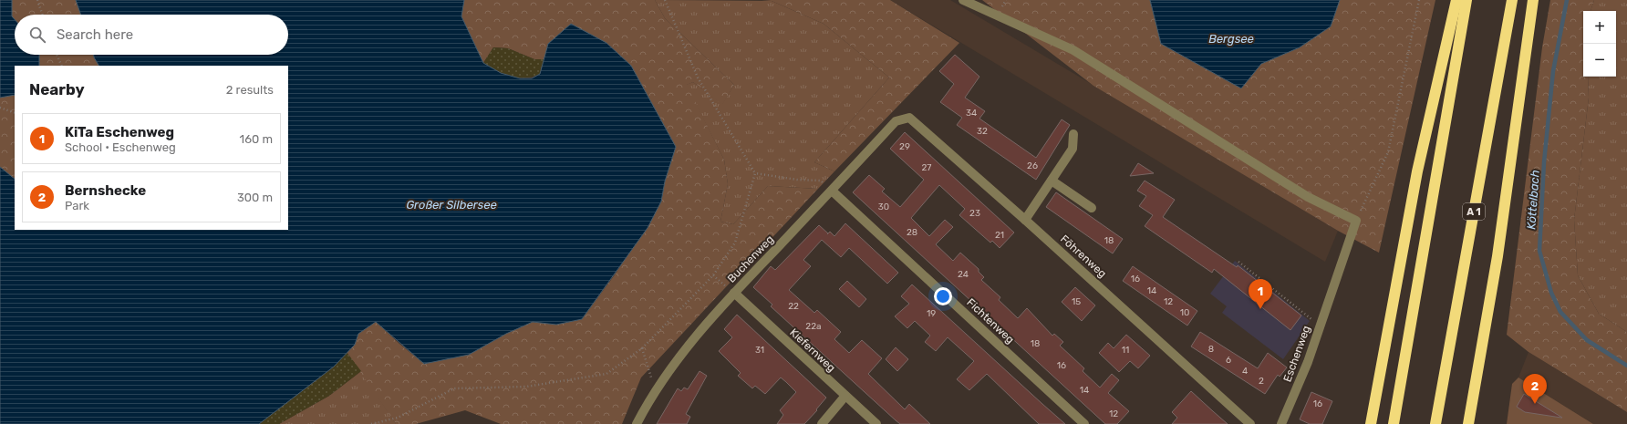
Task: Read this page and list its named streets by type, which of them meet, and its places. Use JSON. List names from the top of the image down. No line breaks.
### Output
{"streets":{"highway":["A 1"],"street":["Föhrenweg","Buchenweg","Fichtenweg","Kiefernweg","Eschenweg"]},"crossings":[["Föhrenweg","Buchenweg"],["Buchenweg","Fichtenweg"],["Buchenweg","Kiefernweg"]],"water":["Bergsee","Köttelbach","Großer Silbersee"],"house_numbers":["34","32","29","26","27","30","23","28","21","18","24","16","14","15","12","22","10","19","22a","18","8","31","11","6","16","4","2","14","16","12"],"page":{"map_buttons":["+","−"],"search":"Search here","heading":["Nearby","2 results"],"list":[{"mark":"1","name":"KiTa Eschenweg","note":"School · Eschenweg","value":"160 m"},{"mark":"2","name":"Bernshecke","note":"Park","value":"300 m"}],"pins":["1","2"]}}
